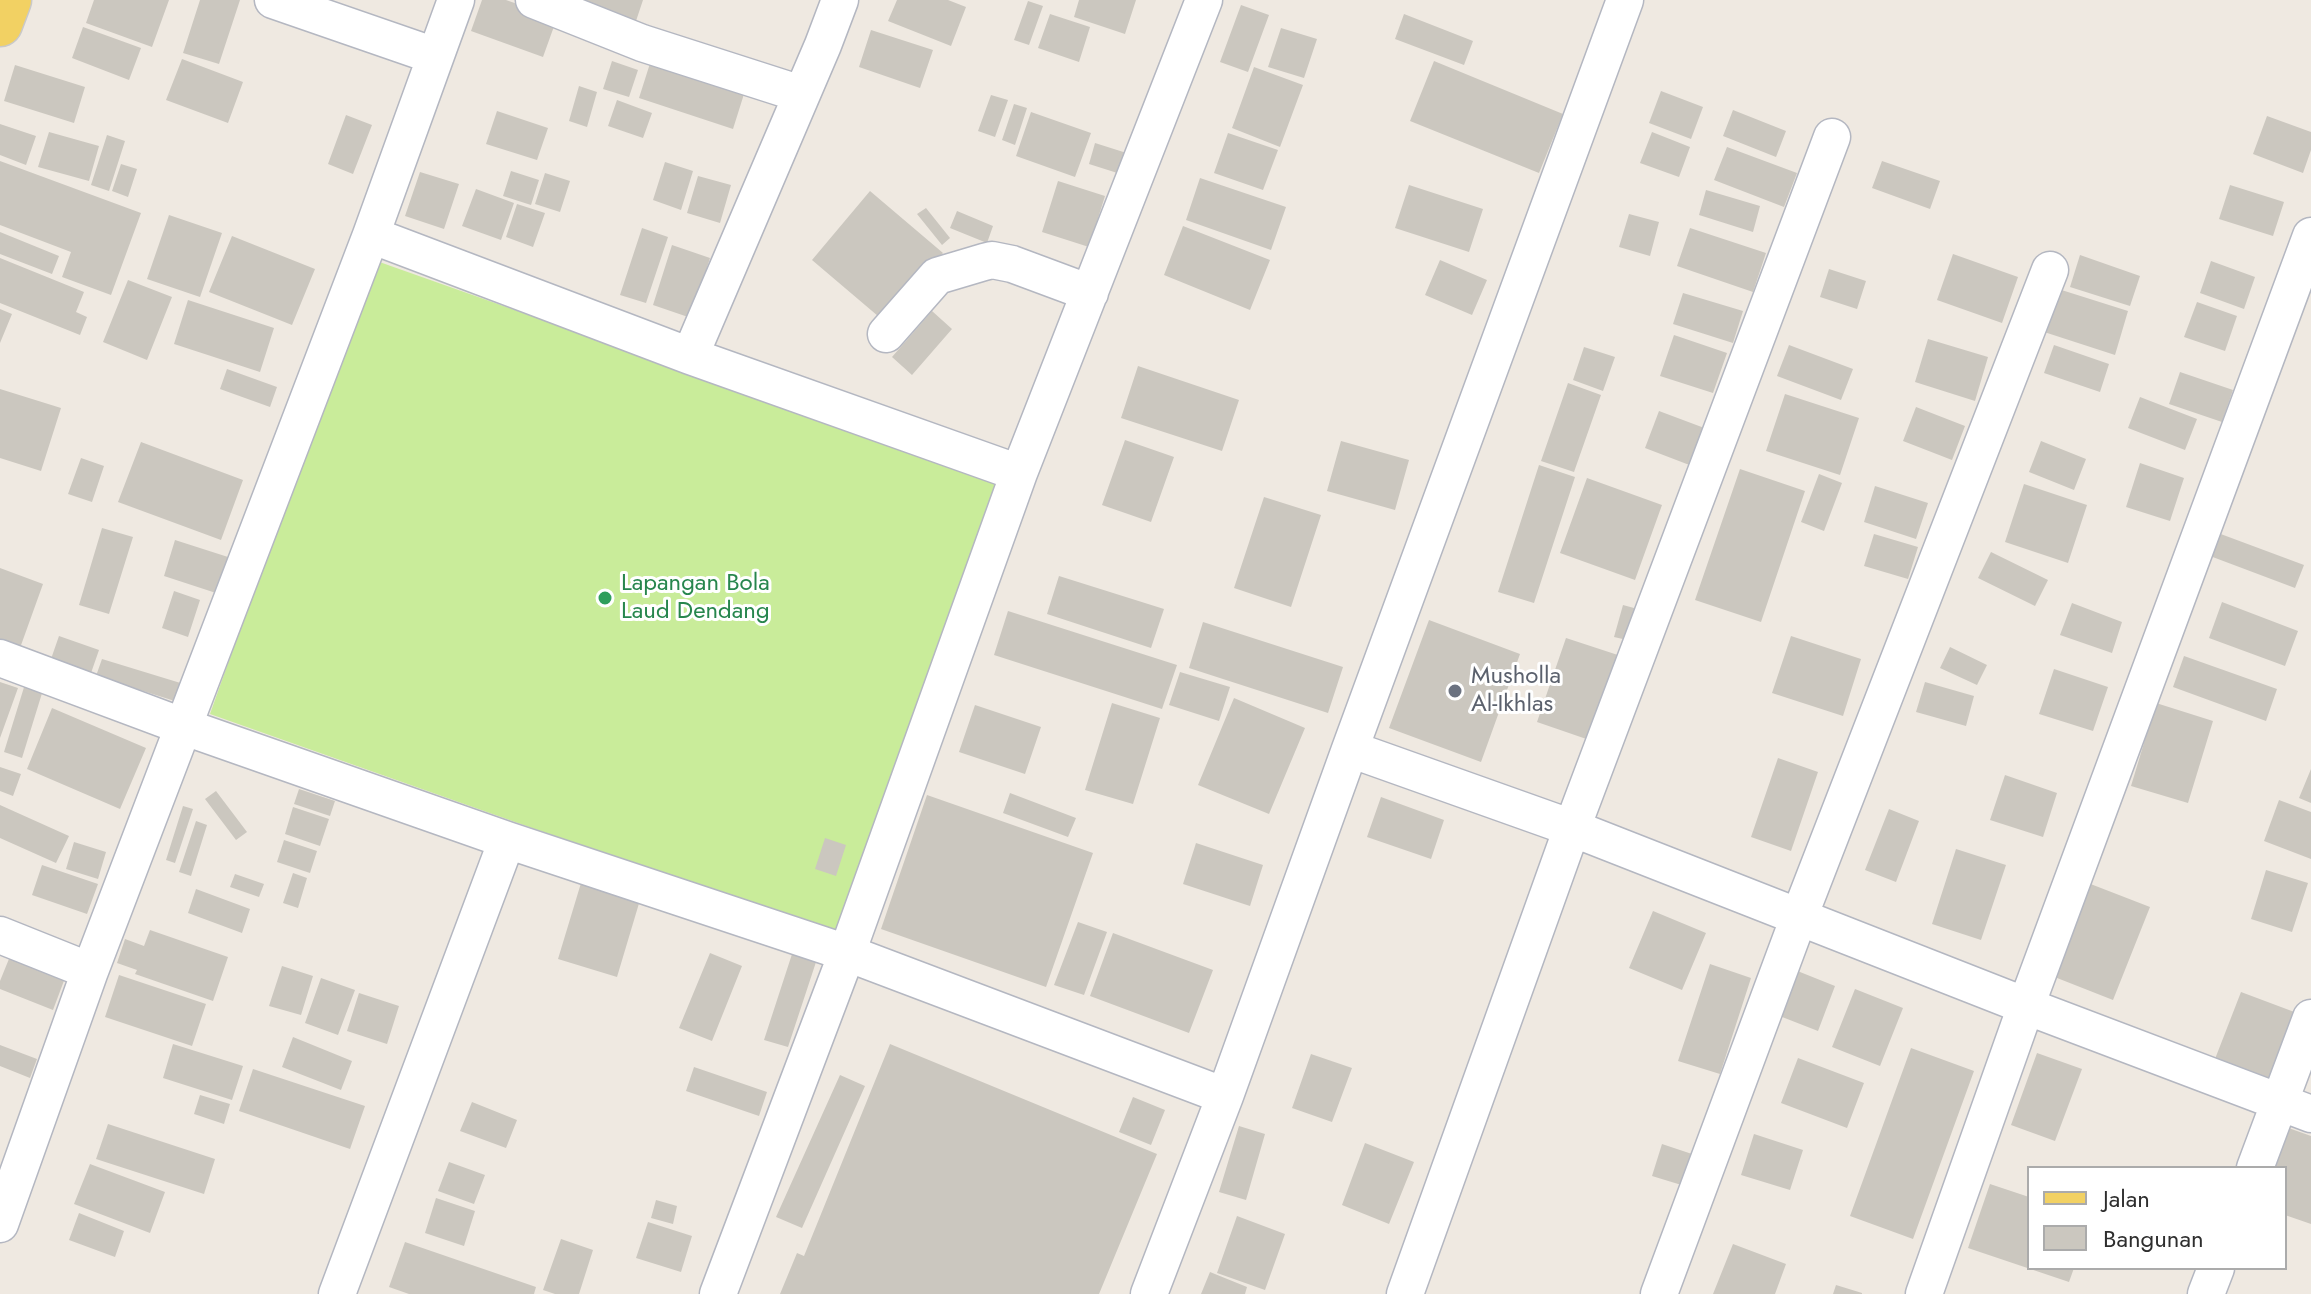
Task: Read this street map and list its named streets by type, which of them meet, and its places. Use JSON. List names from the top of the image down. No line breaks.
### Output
{"places":["Lapangan Bola Laud Dendang","Musholla Al-Ikhlas"],"legend":["Jalan","Bangunan"]}
